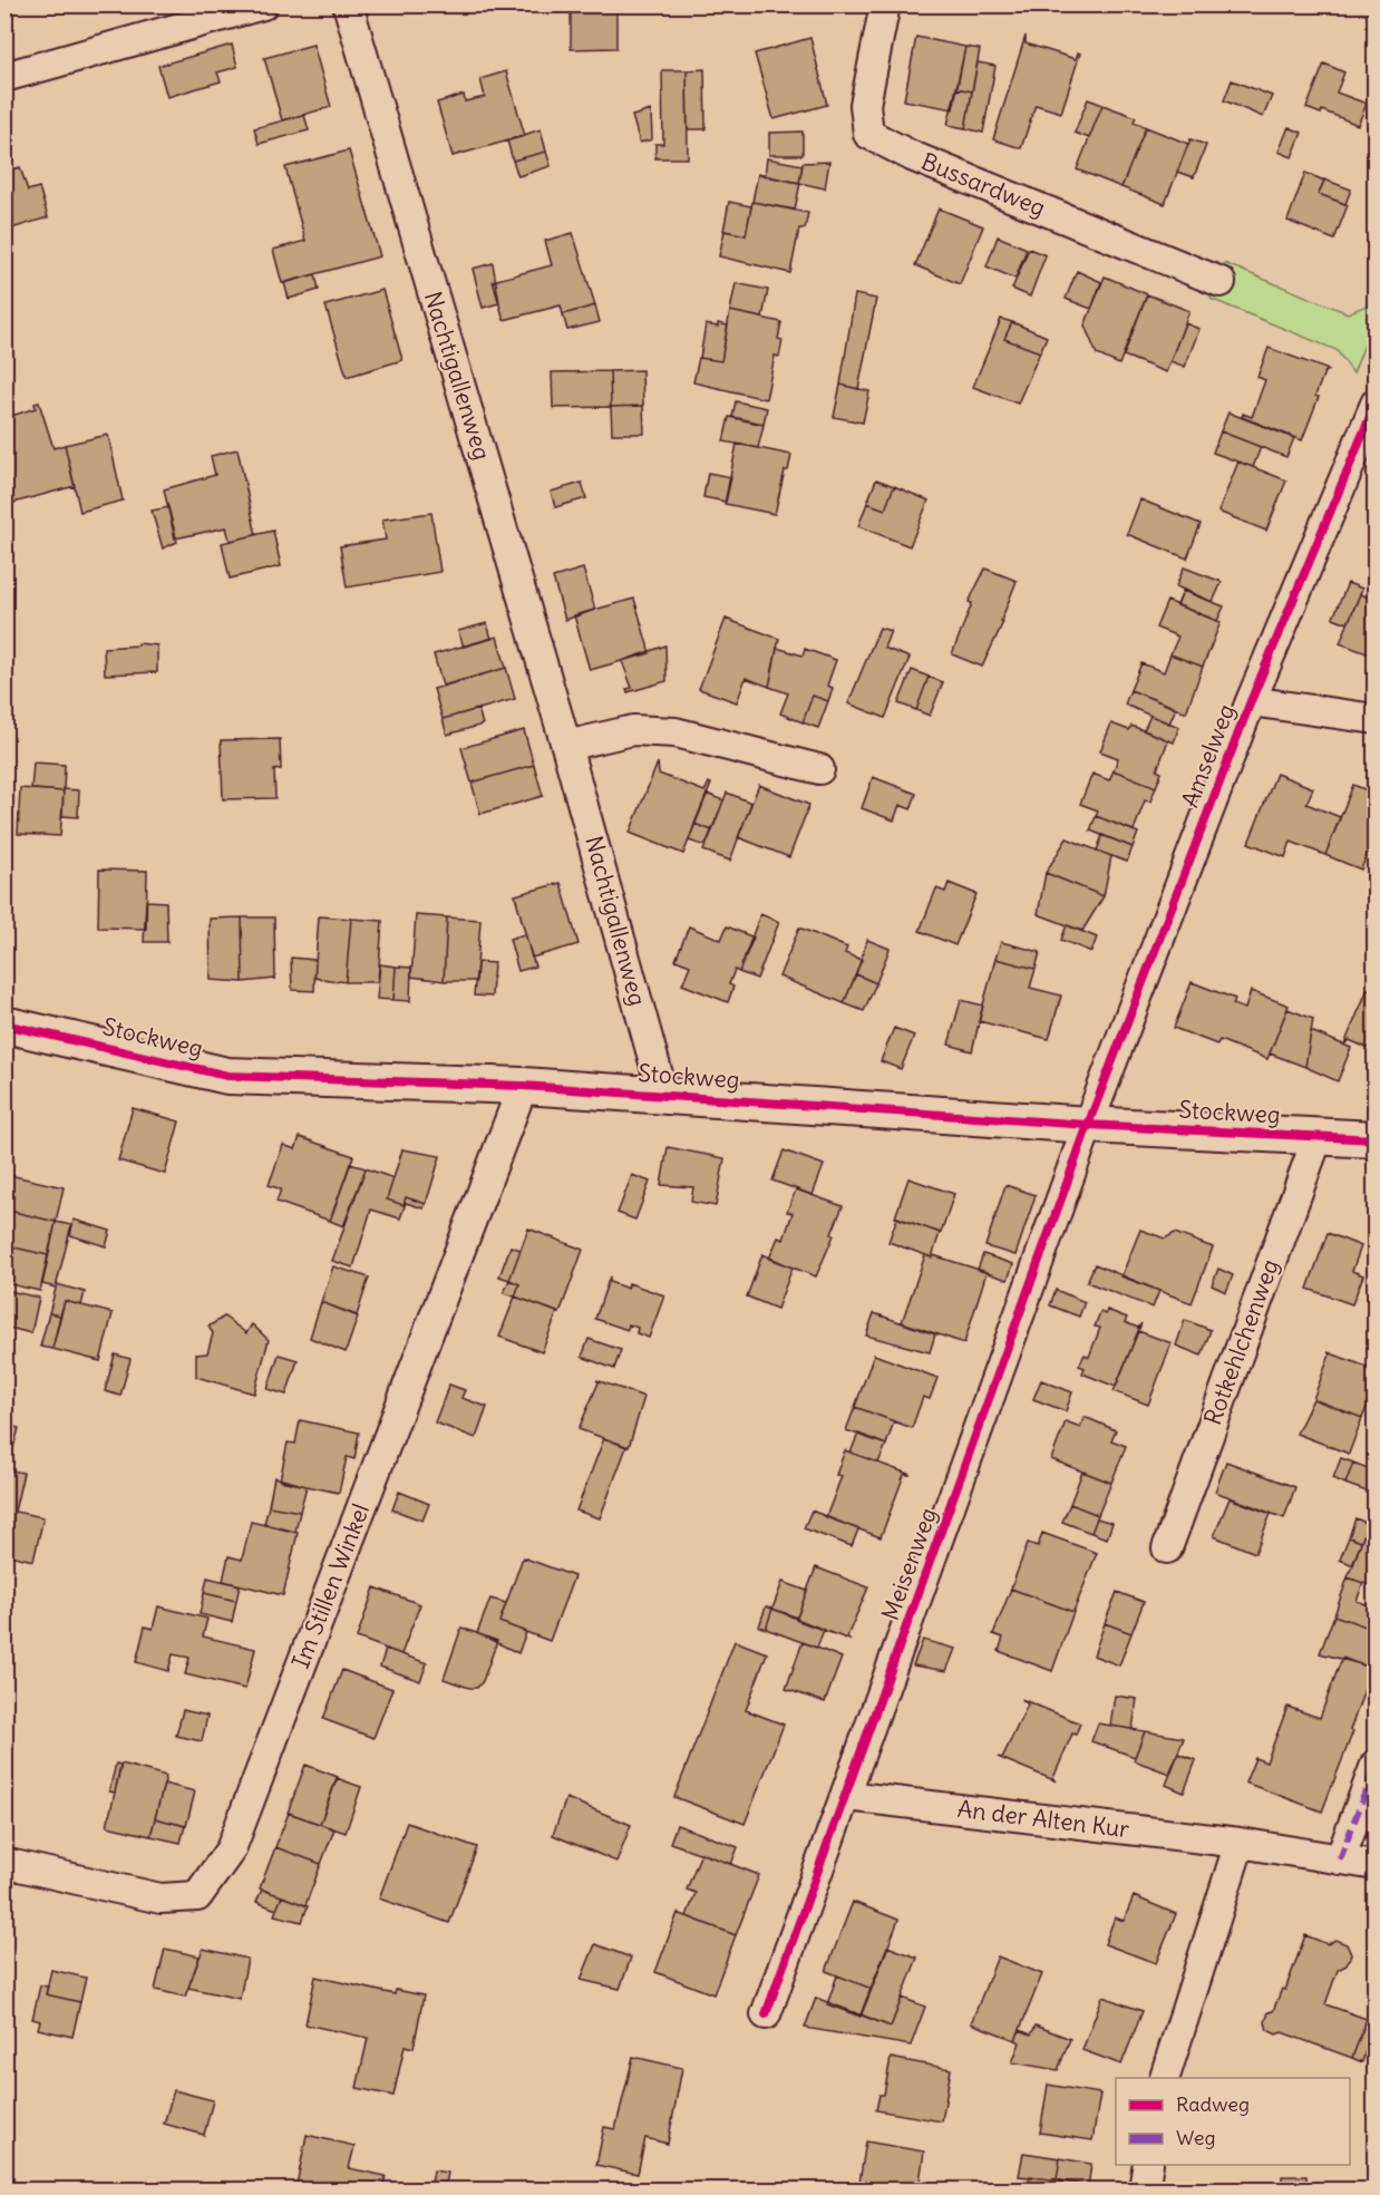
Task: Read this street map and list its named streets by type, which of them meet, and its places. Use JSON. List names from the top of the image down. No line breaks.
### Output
{"streets":{"street":["Bussardweg","Nachtigallenweg","Amselweg","Stockweg","Rotkehlchenweg","Meisenweg","Im Stillen Winkel","An der Alten Kur"]},"crossings":[["Nachtigallenweg","Stockweg"],["Amselweg","Stockweg"],["Amselweg","Meisenweg"],["Stockweg","Rotkehlchenweg"],["Stockweg","Meisenweg"],["Stockweg","Im Stillen Winkel"],["Meisenweg","An der Alten Kur"]],"legend":["Radweg","Weg"]}
